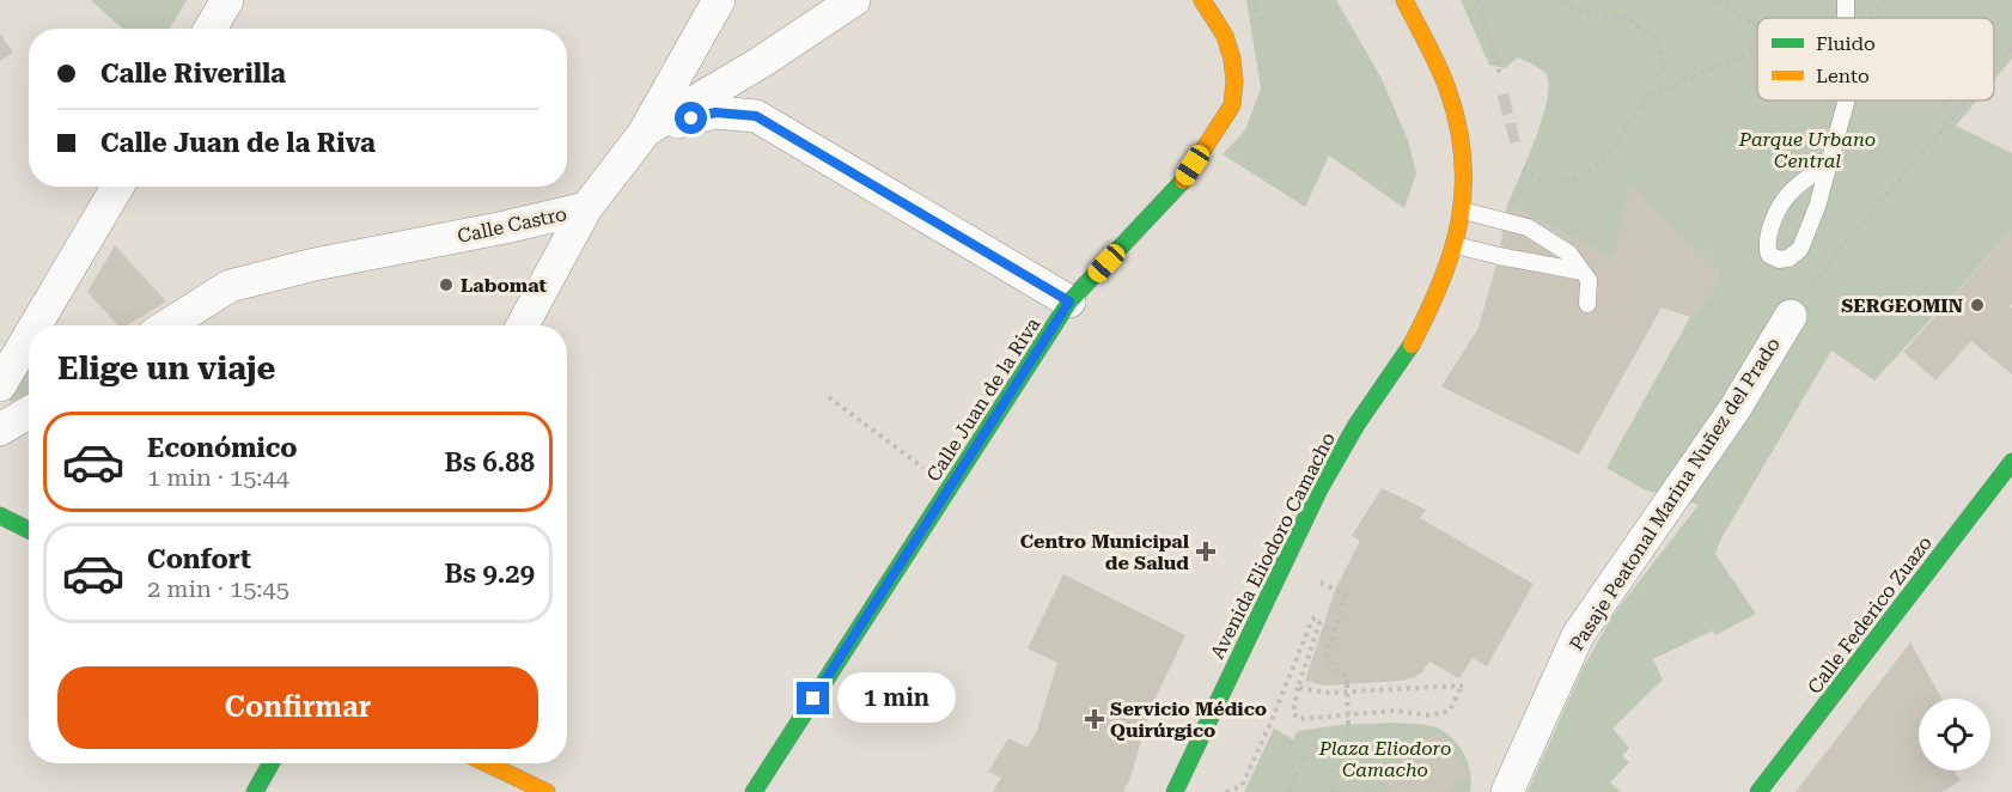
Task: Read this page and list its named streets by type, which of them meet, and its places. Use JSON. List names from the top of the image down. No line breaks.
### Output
{"streets":{"main road":["Calle Juan de la Riva","Avenida Eliodoro Camacho","Calle Federico Zuazo"],"street":["Calle Castro","Pasaje Peatonal Marina Nuñez del Prado"]},"parks":["Parque Urbano Central","Plaza Eliodoro Camacho"],"places":{"other":["Labomat","SERGEOMIN"],"health":["Centro Municipal de Salud","Servicio Médico Quirúrgico"]},"legend":["Fluido","Lento"],"page":{"banner":["Calle Riverilla","Calle Juan de la Riva"],"heading":"Elige un viaje","list":[{"name":"Económico","note":"1 min · 15:44","value":"Bs 6.88"},{"name":"Confort","note":"2 min · 15:45","value":"Bs 9.29"}],"buttons":"Confirmar","bubble":"1 min"}}
